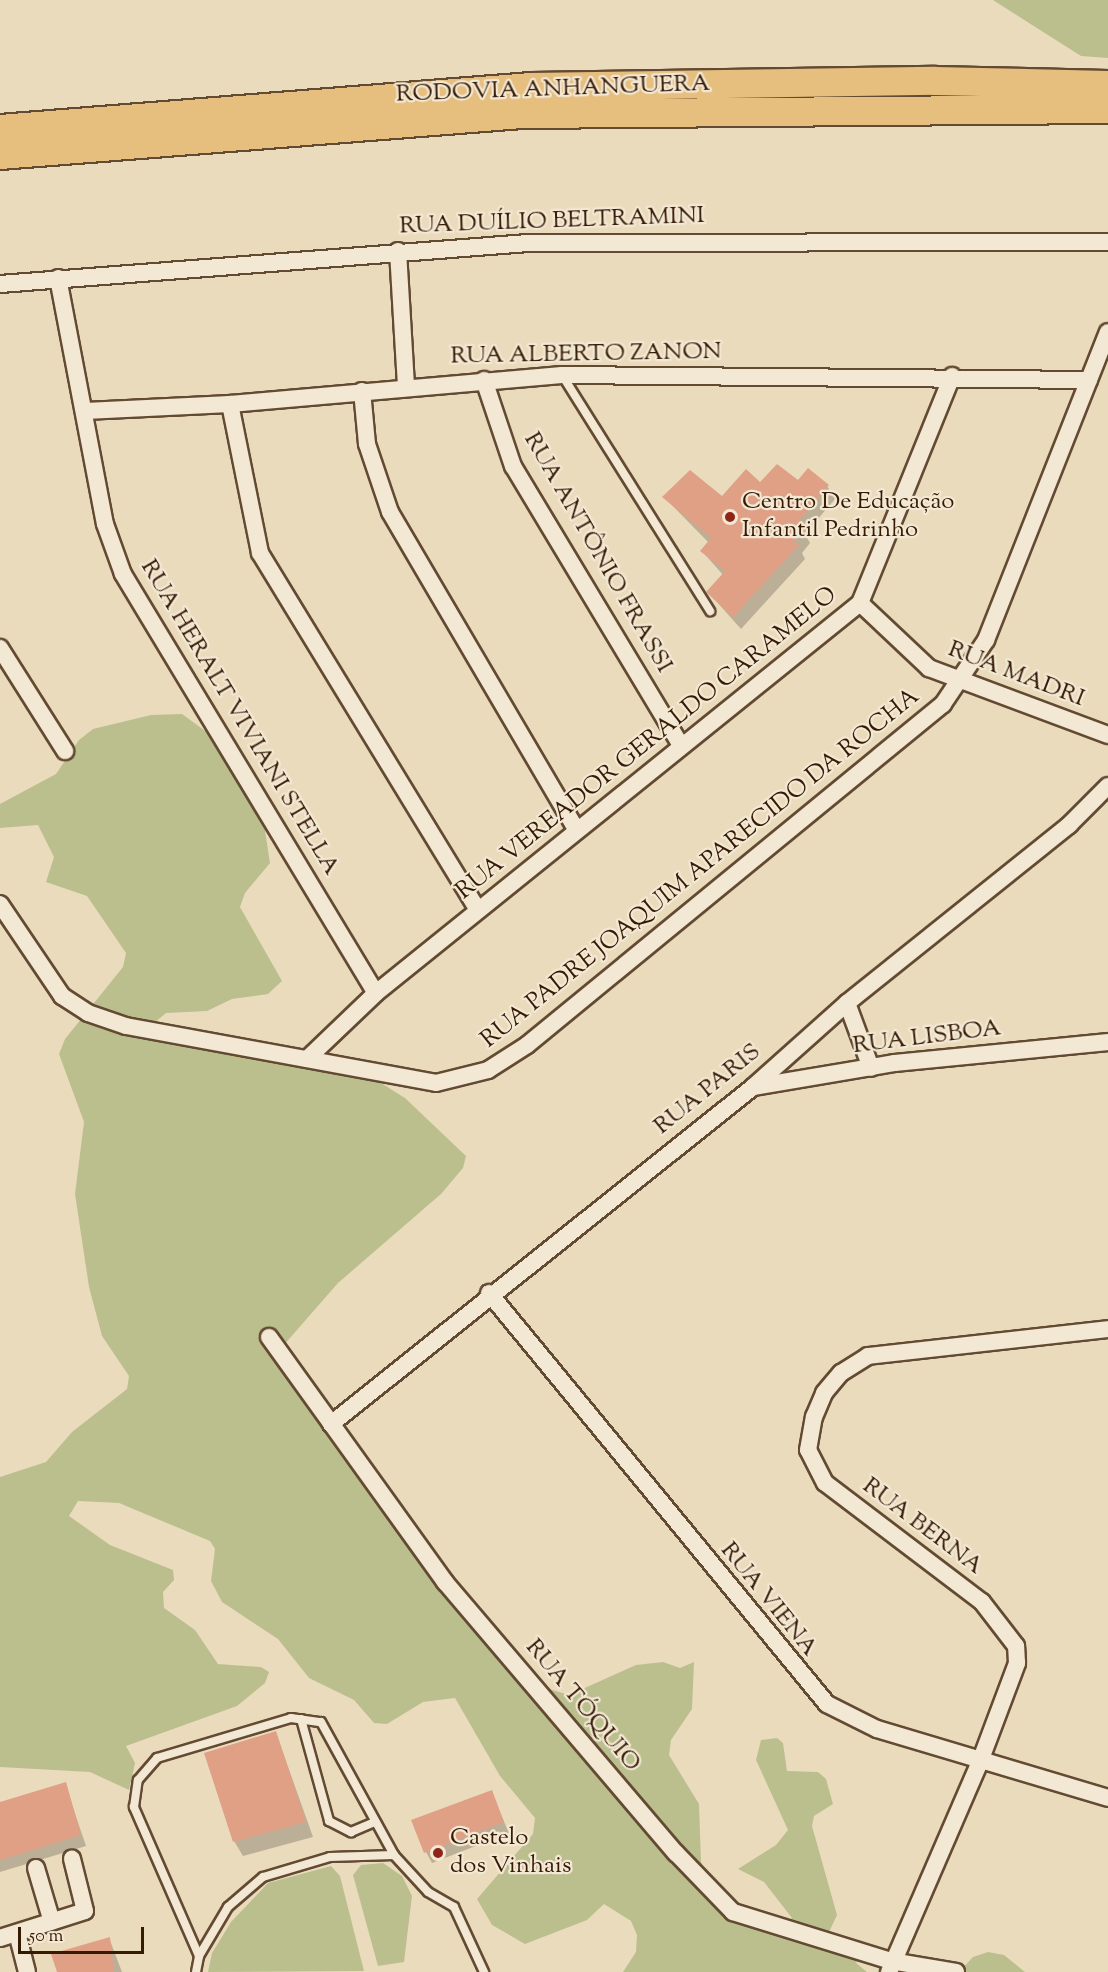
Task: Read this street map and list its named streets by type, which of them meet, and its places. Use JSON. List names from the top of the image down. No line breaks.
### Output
{"streets":{"highway":["RODOVIA ANHANGUERA"],"street":["RUA DUÍLIO BELTRAMINI","RUA ALBERTO ZANON","RUA ANTÔNIO FRASSI","RUA MADRI","RUA HERALT VIVIANI STELLA","RUA VEREADOR GERALDO CARAMELO","RUA PADRE JOAQUIM APARECIDO DA ROCHA","RUA LISBOA","RUA PARIS","RUA BERNA","RUA VIENA","RUA TÓQUIO"]},"crossings":[["RUA DUÍLIO BELTRAMINI","RUA HERALT VIVIANI STELLA"],["RUA ALBERTO ZANON","RUA ANTÔNIO FRASSI"],["RUA ALBERTO ZANON","RUA HERALT VIVIANI STELLA"],["RUA ALBERTO ZANON","RUA VEREADOR GERALDO CARAMELO"],["RUA ALBERTO ZANON","RUA PADRE JOAQUIM APARECIDO DA ROCHA"],["RUA ANTÔNIO FRASSI","RUA VEREADOR GERALDO CARAMELO"],["RUA MADRI","RUA VEREADOR GERALDO CARAMELO"],["RUA MADRI","RUA PADRE JOAQUIM APARECIDO DA ROCHA"],["RUA HERALT VIVIANI STELLA","RUA VEREADOR GERALDO CARAMELO"],["RUA VEREADOR GERALDO CARAMELO","RUA PADRE JOAQUIM APARECIDO DA ROCHA"],["RUA LISBOA","RUA PARIS"],["RUA PARIS","RUA VIENA"],["RUA PARIS","RUA TÓQUIO"],["RUA BERNA","RUA VIENA"],["RUA BERNA","RUA TÓQUIO"]],"places":["Centro De Educação Infantil Pedrinho","Castelo dos Vinhais"],"scale_bar":"50 m"}
